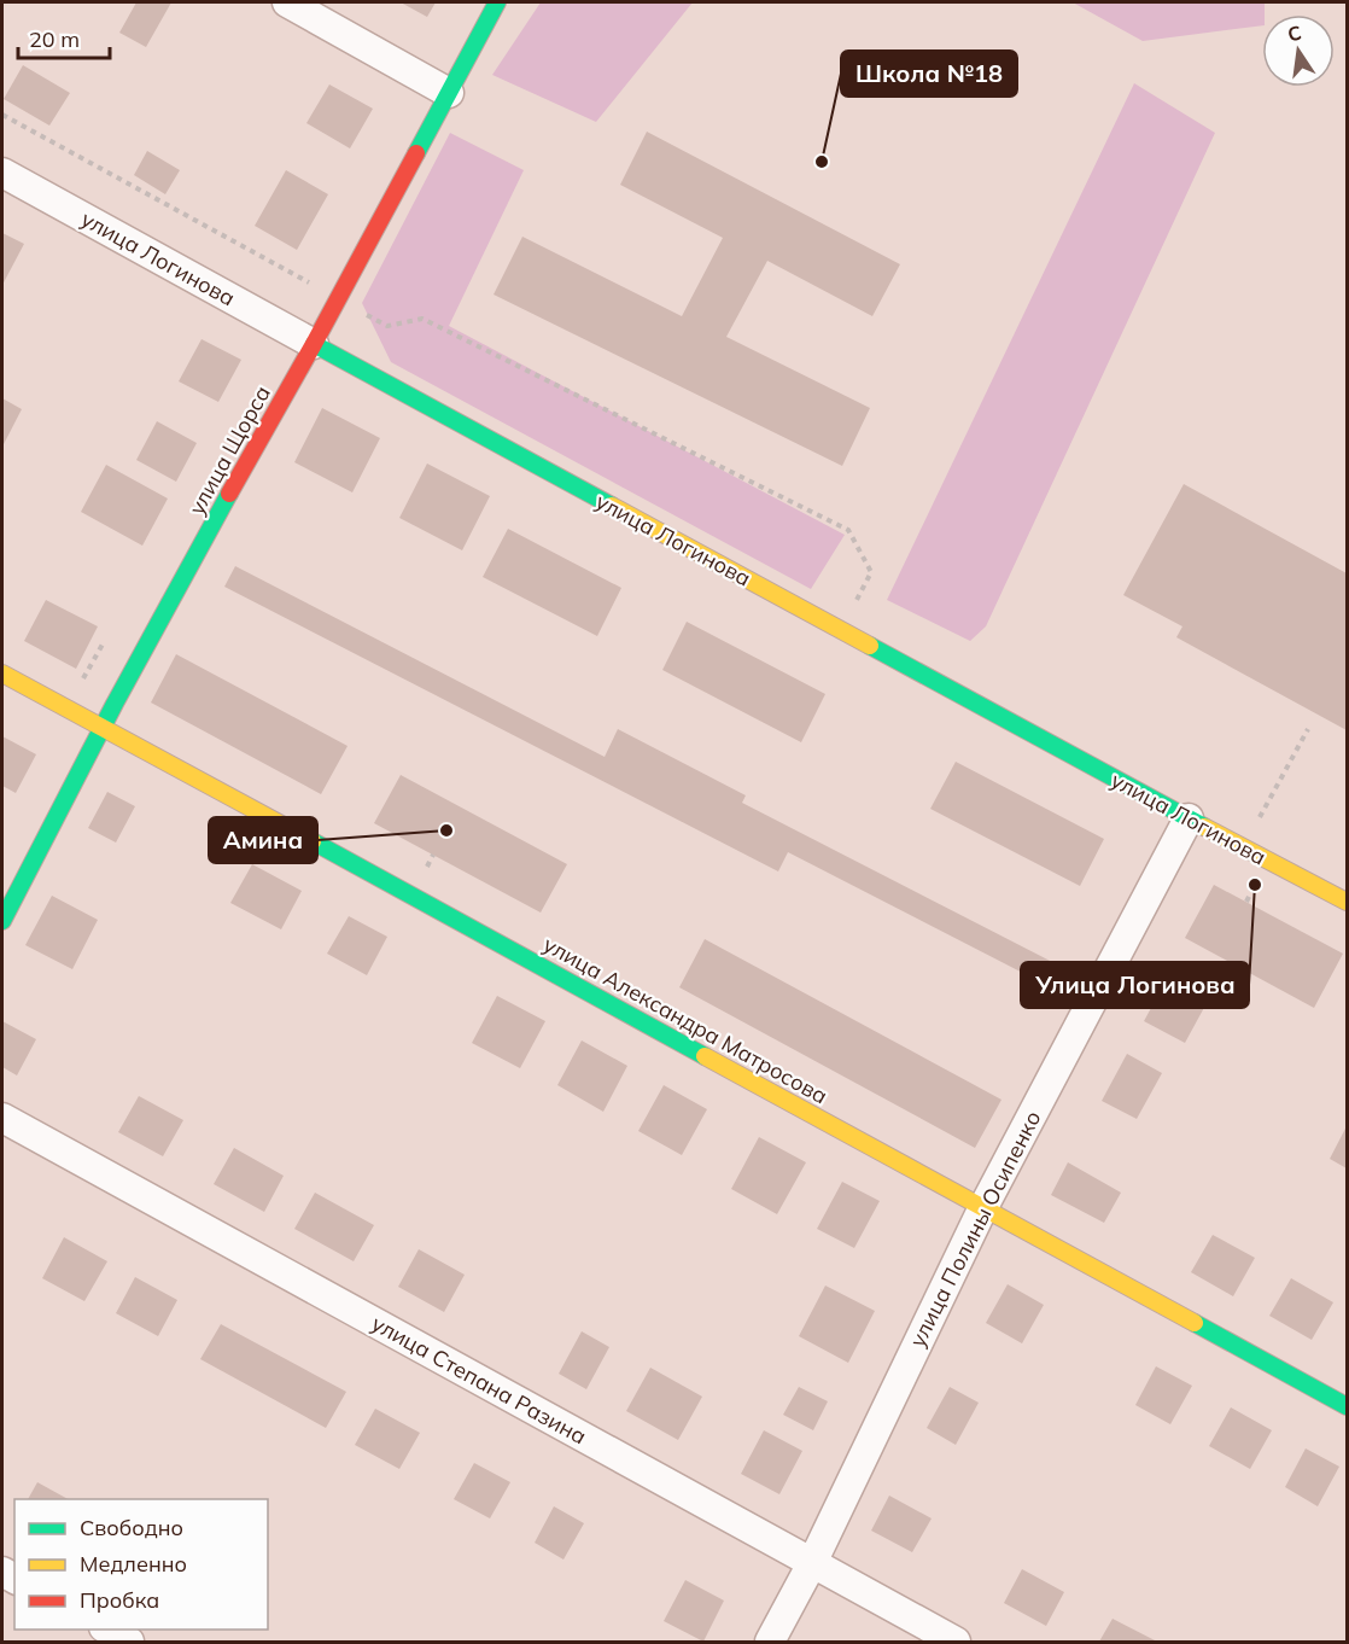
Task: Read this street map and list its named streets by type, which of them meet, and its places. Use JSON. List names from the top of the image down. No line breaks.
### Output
{"streets":{"street":["улица Логинова","улица Щорса","улица Александра Матросова","улица Полины Осипенко","улица Степана Разина"]},"crossings":[["улица Логинова","улица Щорса"],["улица Логинова","улица Полины Осипенко"],["улица Щорса","улица Александра Матросова"],["улица Александра Матросова","улица Полины Осипенко"],["улица Полины Осипенко","улица Степана Разина"]],"places":["Школа №18","Амина","Улица Логинова"],"legend":["Свободно","Медленно","Пробка"],"scale_bar":"20 m","north":"top"}
